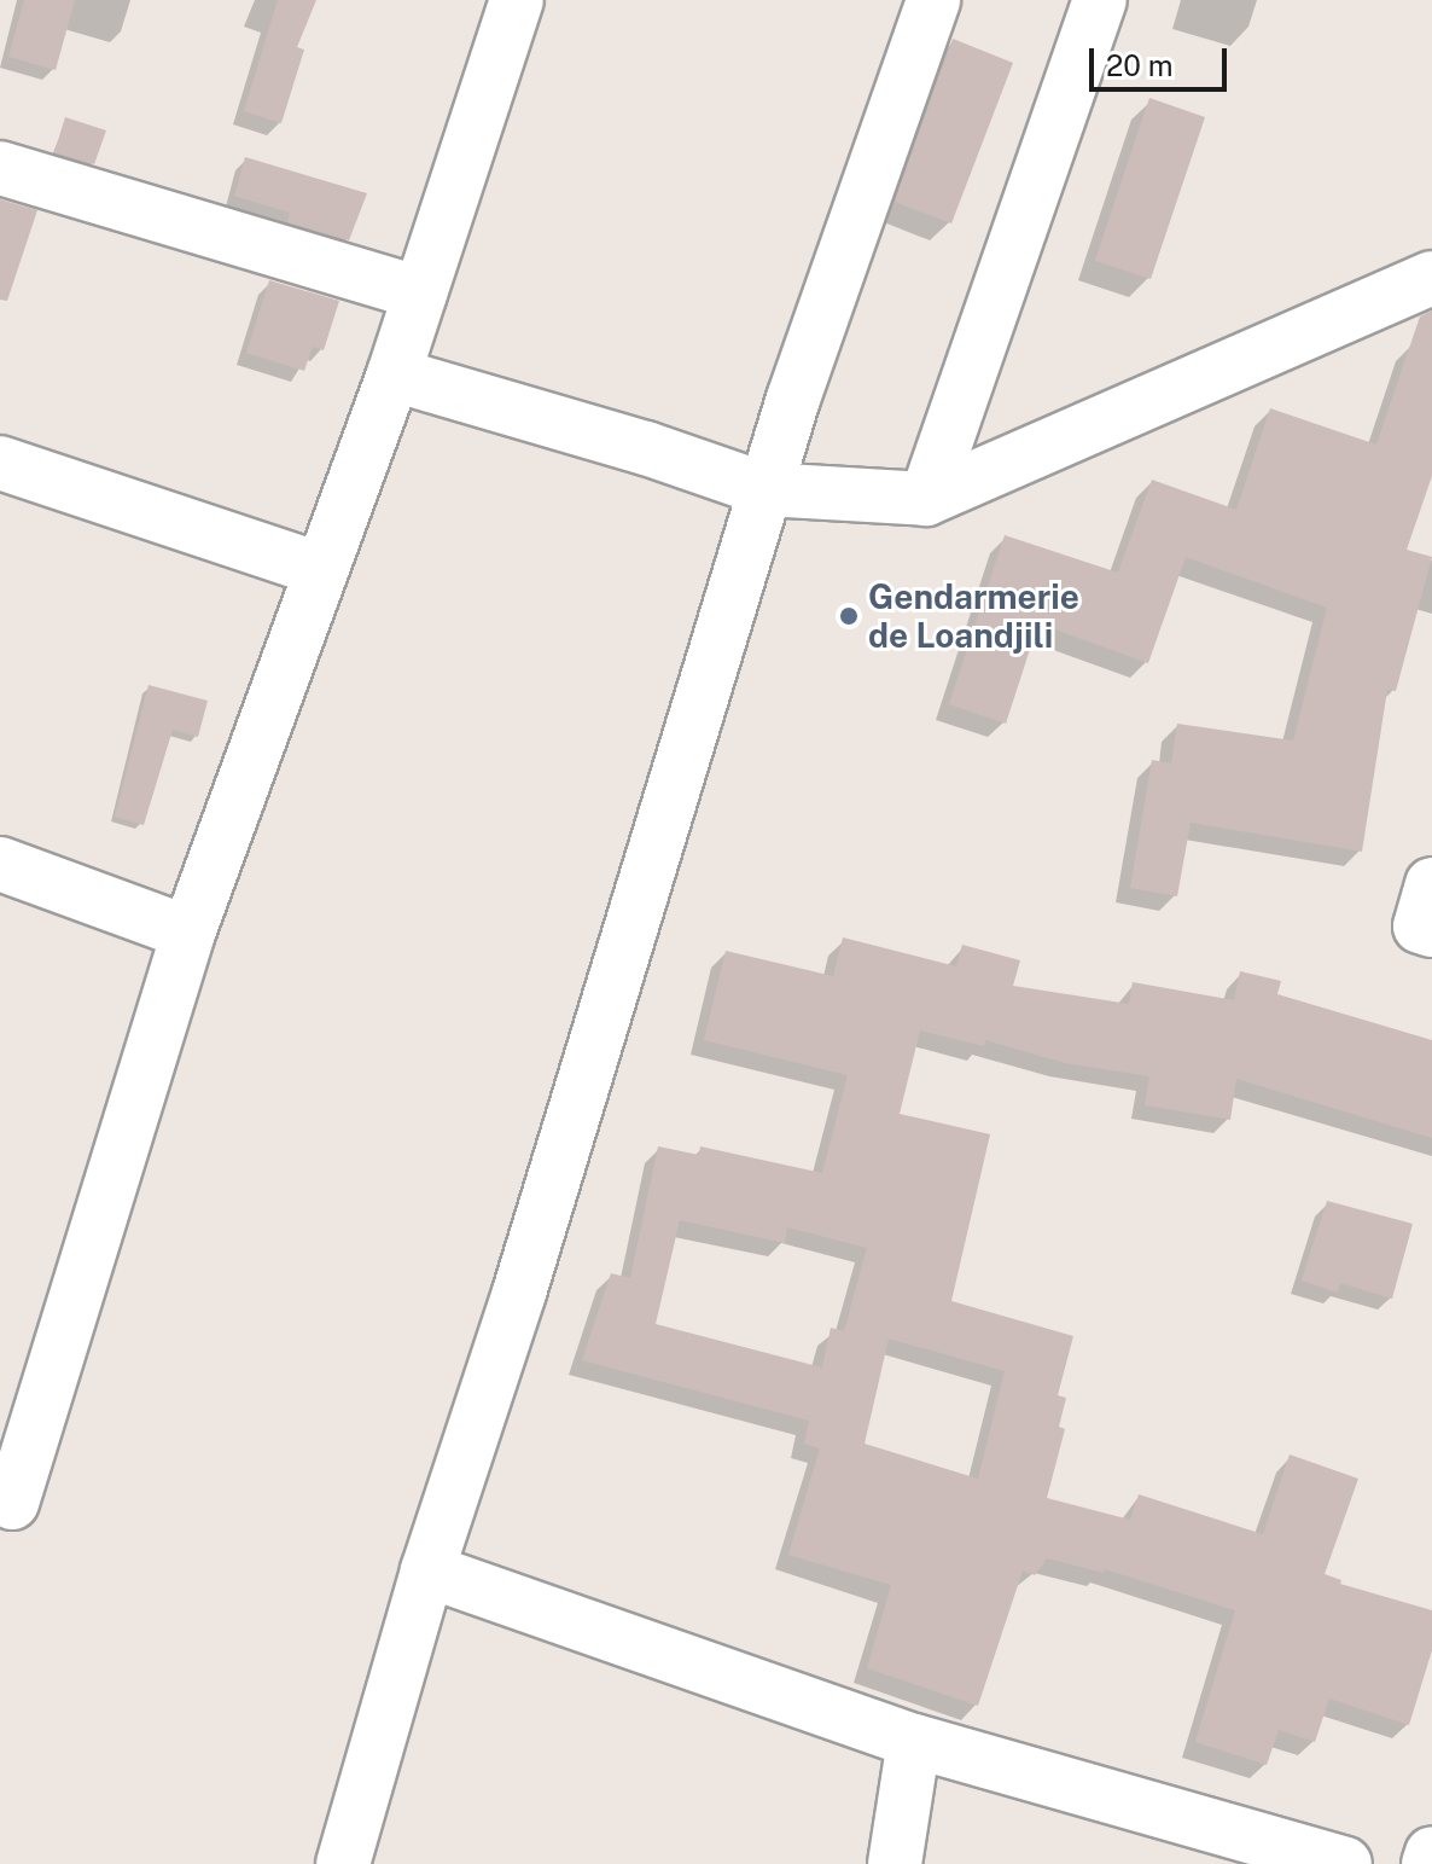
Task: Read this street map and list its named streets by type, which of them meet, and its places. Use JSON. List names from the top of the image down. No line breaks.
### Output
{"places":["Gendarmerie de Loandjili"],"scale_bar":"20 m"}
